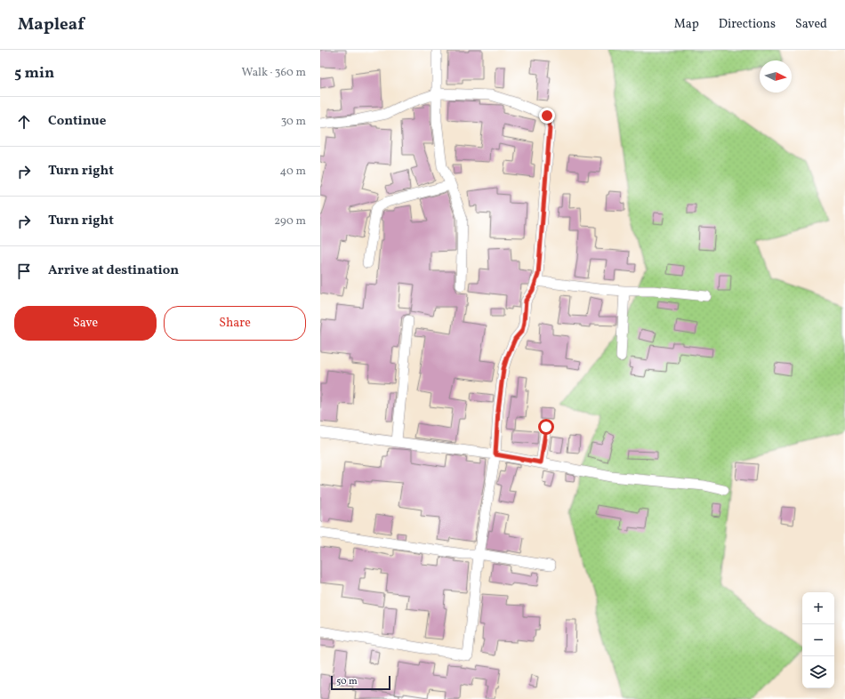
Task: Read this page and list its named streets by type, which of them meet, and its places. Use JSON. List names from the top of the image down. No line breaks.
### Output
{"scale_bar":"50 m","north":"right","page":{"header":"Mapleaf","nav":["Map","Directions","Saved"],"heading":["5 min","Walk · 360 m"],"list":[["Continue","30 m"],["Turn right","40 m"],["Turn right","290 m"],"Arrive at destination"],"buttons":["Save","Share"],"map_buttons":["+","−"],"scale":"50 m"}}
